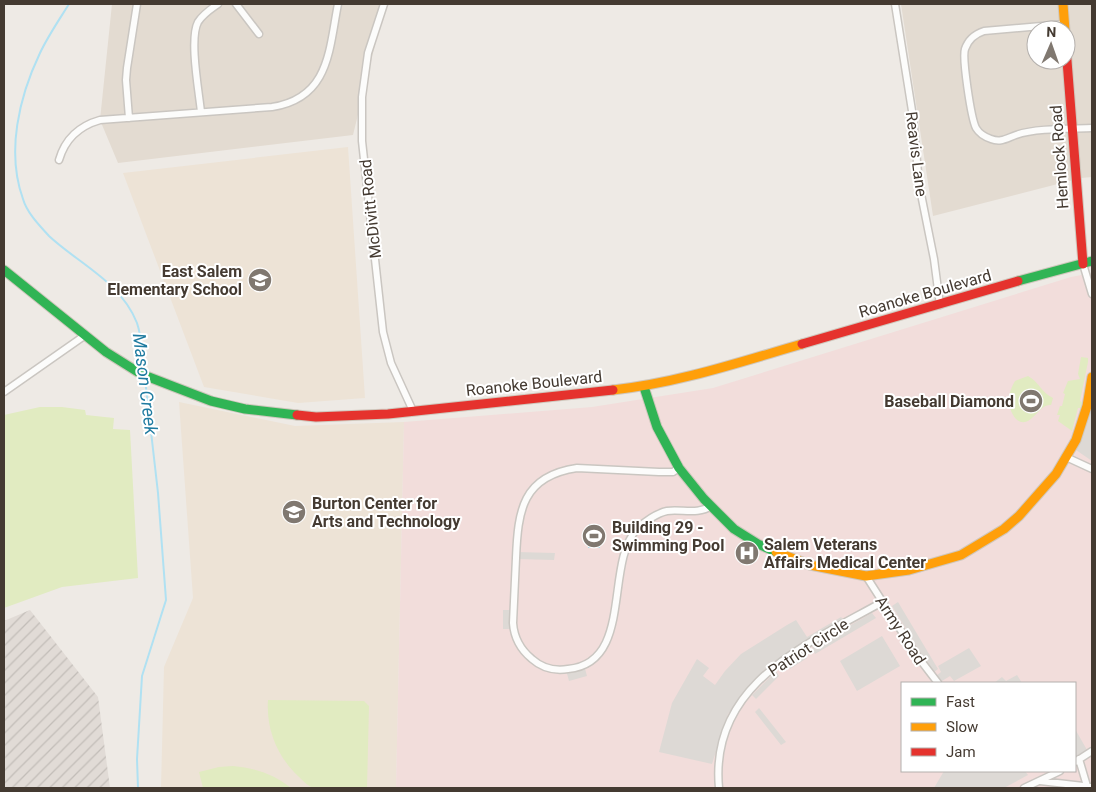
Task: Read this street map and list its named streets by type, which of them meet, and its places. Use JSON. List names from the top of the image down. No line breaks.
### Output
{"streets":{"main road":["Hemlock Road","Roanoke Boulevard"],"street":["Reavis Lane","McDivitt Road","Army Road","Patriot Circle"]},"crossings":[["Reavis Lane","Roanoke Boulevard"],["Hemlock Road","Roanoke Boulevard"],["McDivitt Road","Roanoke Boulevard"],["Army Road","Patriot Circle"]],"water":["Mason Creek"],"places":{"school or university":["East Salem Elementary School","Burton Center for Arts and Technology"],"sports":["Baseball Diamond","Building 29 - Swimming Pool"],"hospital":["Salem Veterans Affairs Medical Center"]},"legend":["Fast","Slow","Jam"],"north":"top"}
